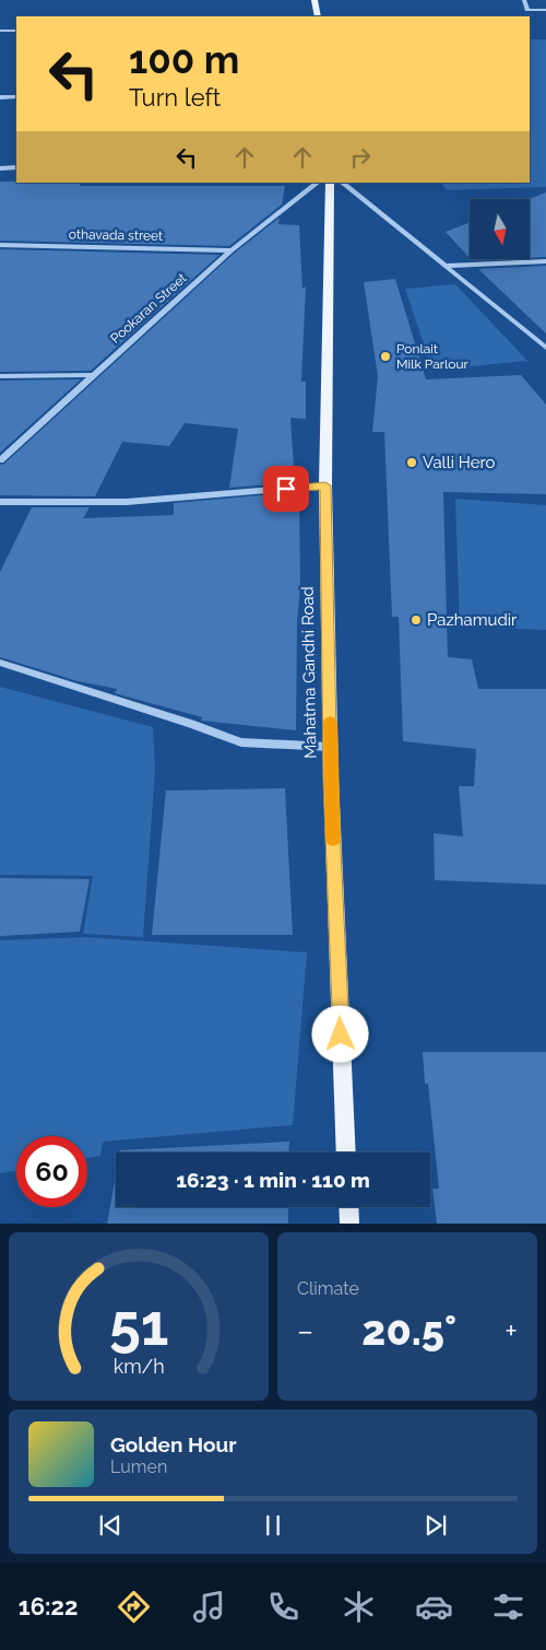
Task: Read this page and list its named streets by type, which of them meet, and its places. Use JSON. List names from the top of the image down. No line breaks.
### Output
{"streets":{"main road":["Mahatma Gandhi Road"],"street":["othavada street","Pookaran Street"]},"crossings":[["othavada street","Pookaran Street"]],"places":["Ponlait Milk Parlour","Valli Hero","Pazhamudir"],"north":"bottom","page":{"turn":["100 m","Turn left"],"limit":"60","trip":"16:23 · 1 min · 110 m","tile":"Climate","heat":["−","20.5°","+"],"song":["Golden Hour","Lumen"],"tabs":"16:22","gauge":["51","km/h"]}}
